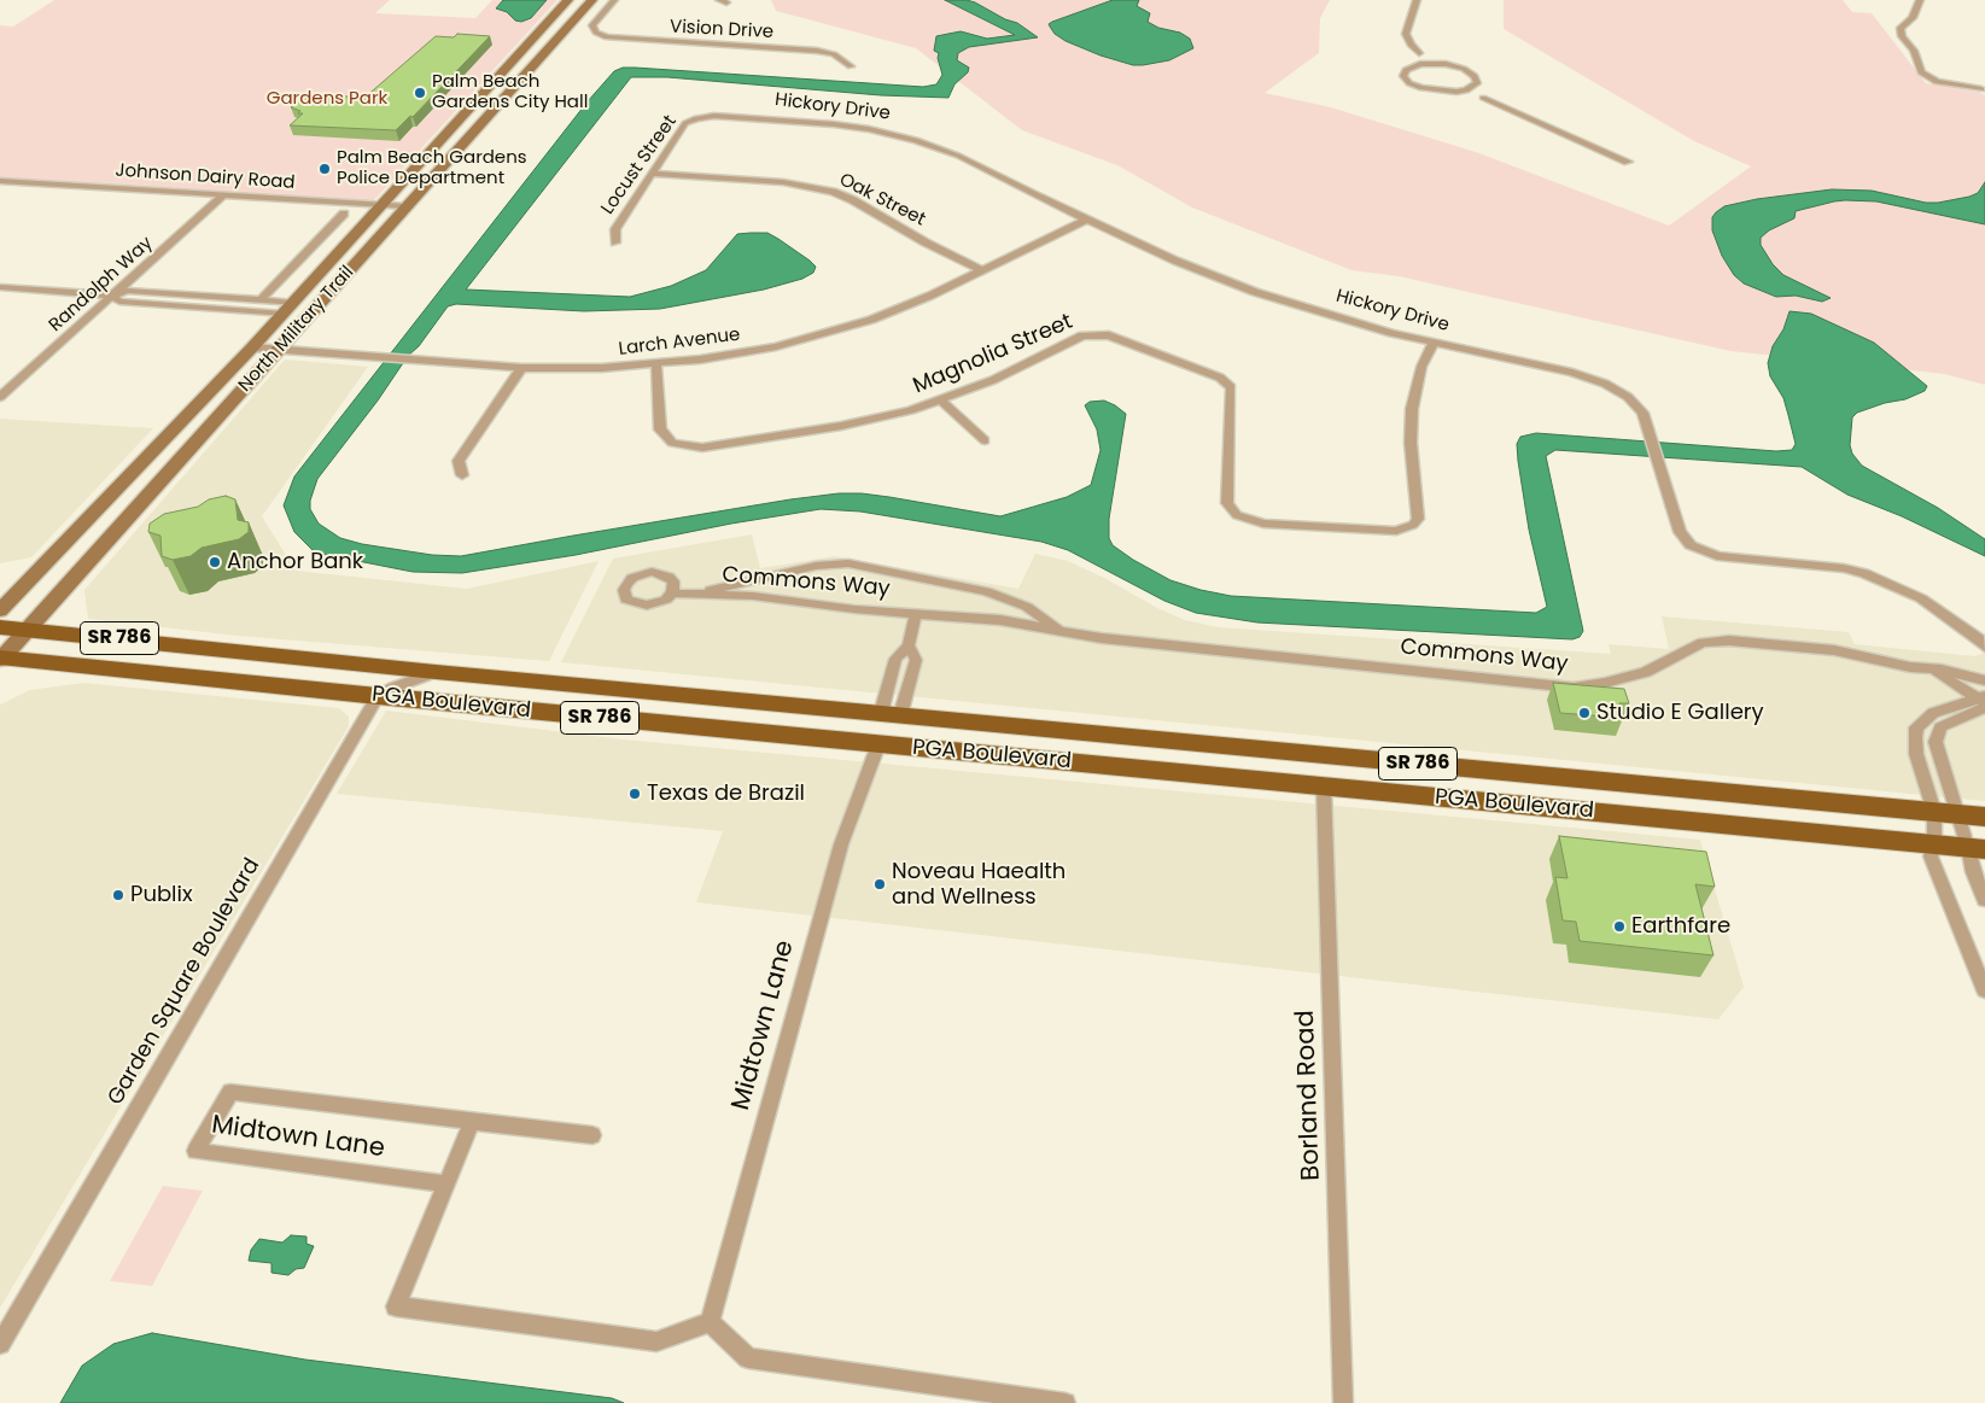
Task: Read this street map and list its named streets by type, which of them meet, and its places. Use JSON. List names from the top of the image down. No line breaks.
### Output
{"streets":{"main road":["North Military Trail","SR 786","PGA Boulevard"],"street":["Vision Drive","Hickory Drive","Locust Street","Johnson Dairy Road","Oak Street","Randolph Way","Larch Avenue","Magnolia Street","Commons Way","Garden Square Boulevard","Midtown Lane","Borland Road"]},"crossings":[["Hickory Drive","Locust Street"],["Hickory Drive","Larch Avenue"],["Hickory Drive","Magnolia Street"],["Locust Street","Oak Street"],["Johnson Dairy Road","Randolph Way"],["Johnson Dairy Road","North Military Trail"],["Oak Street","Larch Avenue"],["North Military Trail","Larch Avenue"],["North Military Trail","PGA Boulevard"],["Larch Avenue","Magnolia Street"],["Commons Way","PGA Boulevard"],["PGA Boulevard","Garden Square Boulevard"],["PGA Boulevard","Midtown Lane"],["PGA Boulevard","Borland Road"]],"parks":["Gardens Park"],"places":["Palm Beach Gardens City Hall","Palm Beach Gardens Police Department","Anchor Bank","Studio E Gallery","Texas de Brazil","Noveau Haealth and Wellness","Publix","Earthfare"]}
